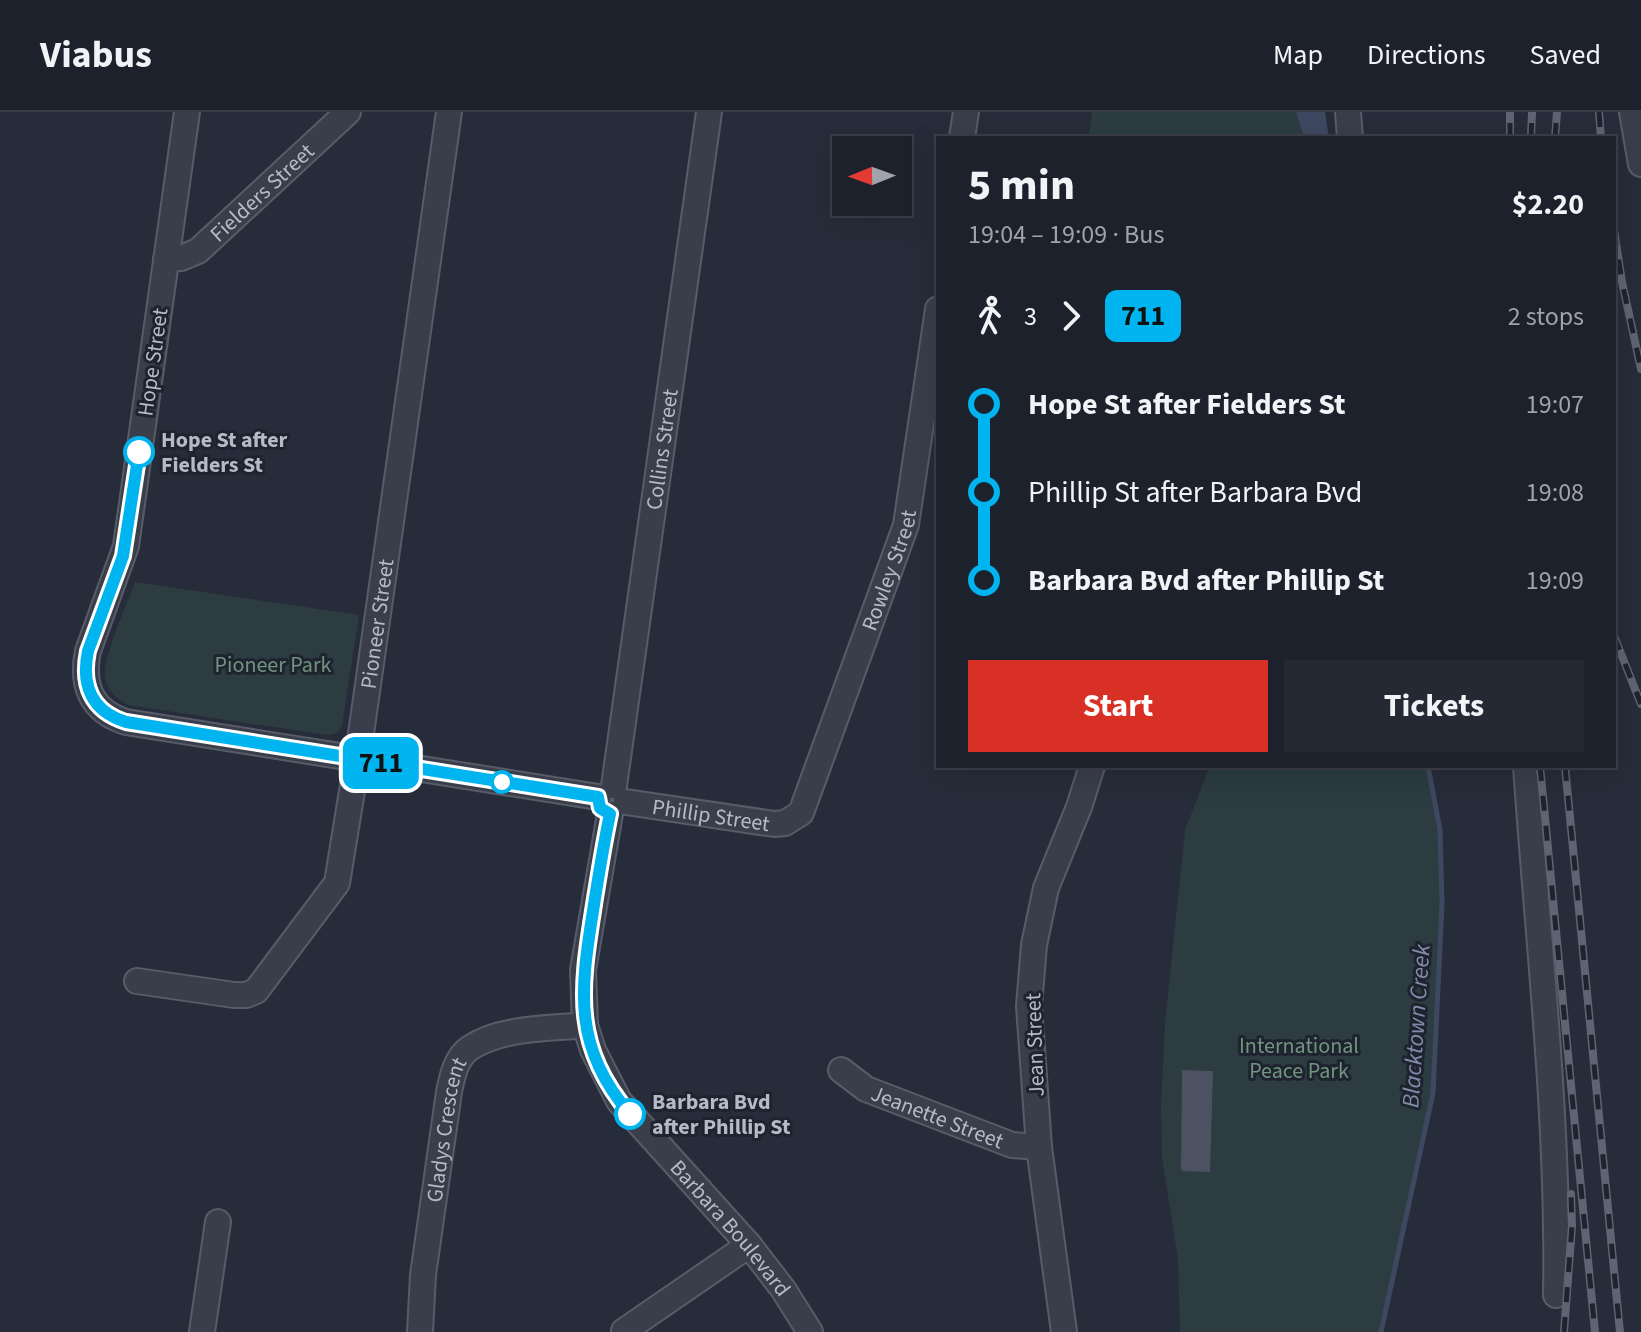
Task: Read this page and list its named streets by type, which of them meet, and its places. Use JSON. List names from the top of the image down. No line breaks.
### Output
{"streets":{"street":["Fielders Street","Hope Street","Collins Street","Rowley Street","Pioneer Street","Phillip Street","Jean Street","Jeanette Street","Gladys Crescent","Barbara Boulevard"]},"crossings":[["Fielders Street","Hope Street"],["Hope Street","Phillip Street"],["Collins Street","Phillip Street"],["Collins Street","Barbara Boulevard"],["Rowley Street","Phillip Street"],["Pioneer Street","Phillip Street"],["Phillip Street","Barbara Boulevard"],["Jean Street","Jeanette Street"],["Gladys Crescent","Barbara Boulevard"]],"water":["Blacktown Creek"],"parks":["Pioneer Park","International Peace Park"],"places":["Hope St after Fielders St","Barbara Bvd after Phillip St"],"lines":["bus line 711"],"north":"left","page":{"header":"Viabus","nav":["Map","Directions","Saved"],"on_map":"711","heading":["5 min","19:04 – 19:09 · Bus","$2.20"],"legs":["3","711","2 stops"],"list":[{"name":"Hope St after Fielders St","value":"19:07"},{"name":"Phillip St after Barbara Bvd","value":"19:08"},{"name":"Barbara Bvd after Phillip St","value":"19:09"}],"buttons":["Start","Tickets"]}}
